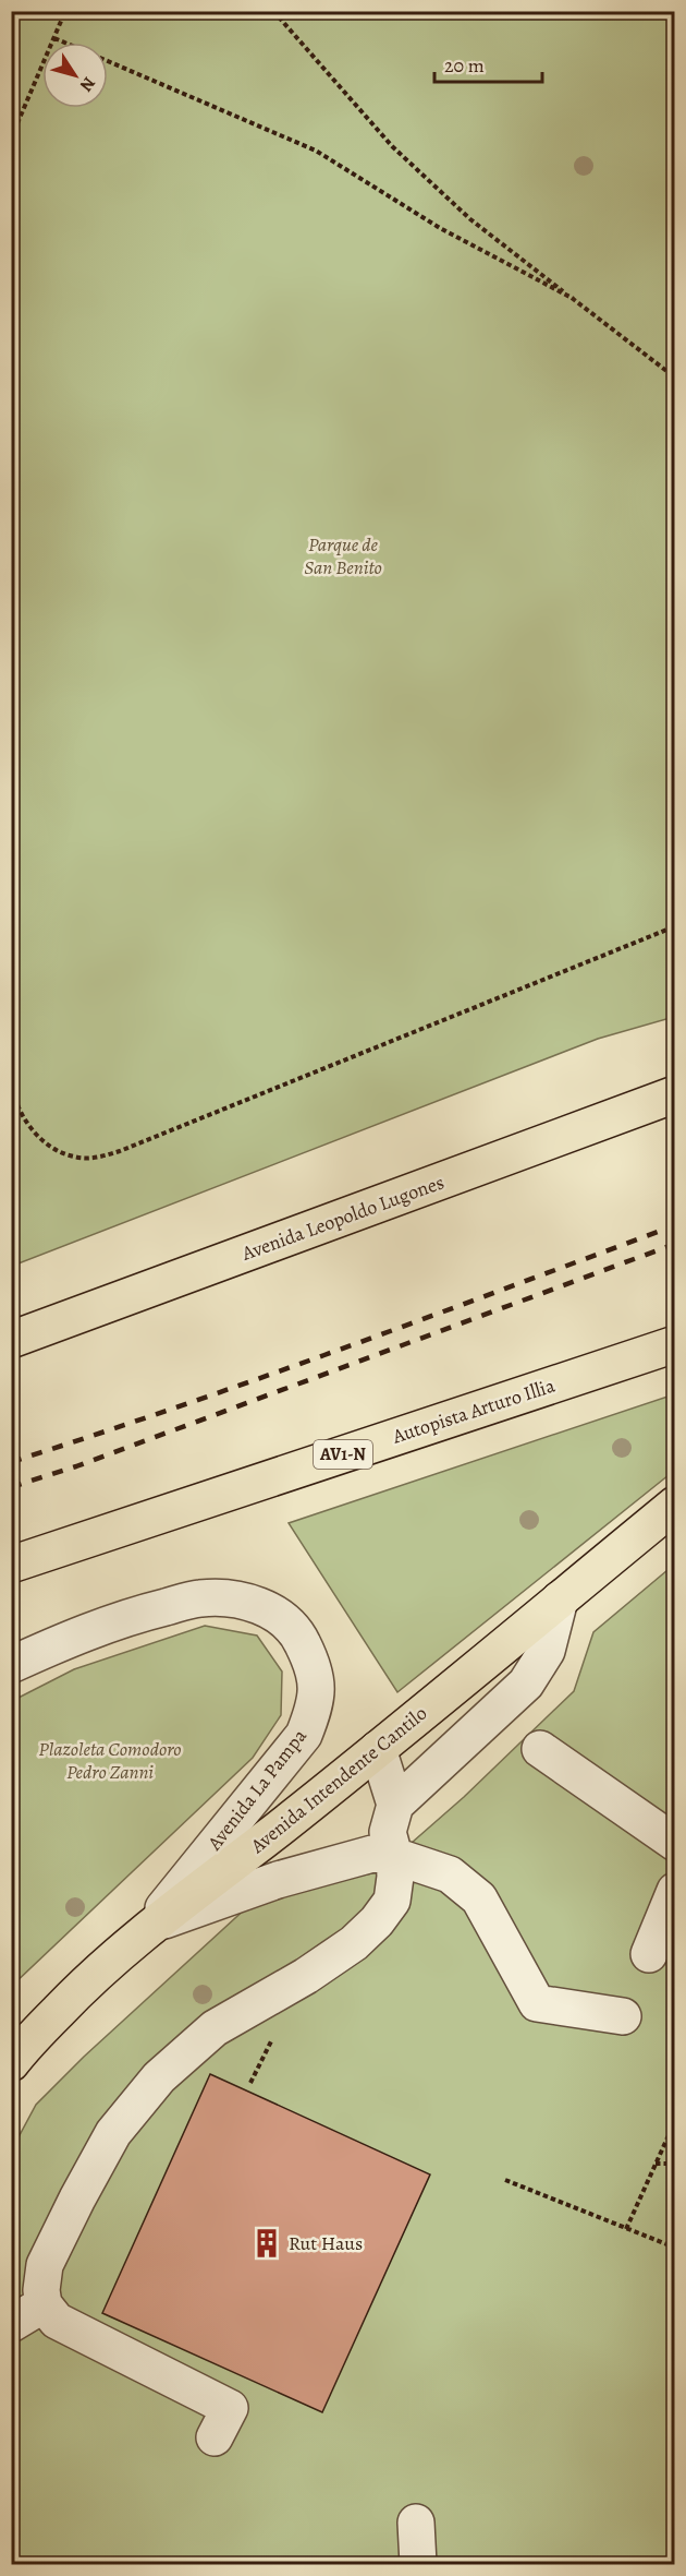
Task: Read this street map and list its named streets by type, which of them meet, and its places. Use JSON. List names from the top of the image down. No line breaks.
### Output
{"streets":{"main road":["Avenida Leopoldo Lugones","Autopista Arturo Illia","AV1-N","Avenida Intendente Cantilo"],"street":["Avenida La Pampa"]},"crossings":[["Avenida Intendente Cantilo","Avenida La Pampa"]],"parks":["Parque de San Benito","Plazoleta Comodoro Pedro Zanni"],"places":{"building":["Rut Haus"]},"scale_bar":"20 m","north":"bottom right"}
